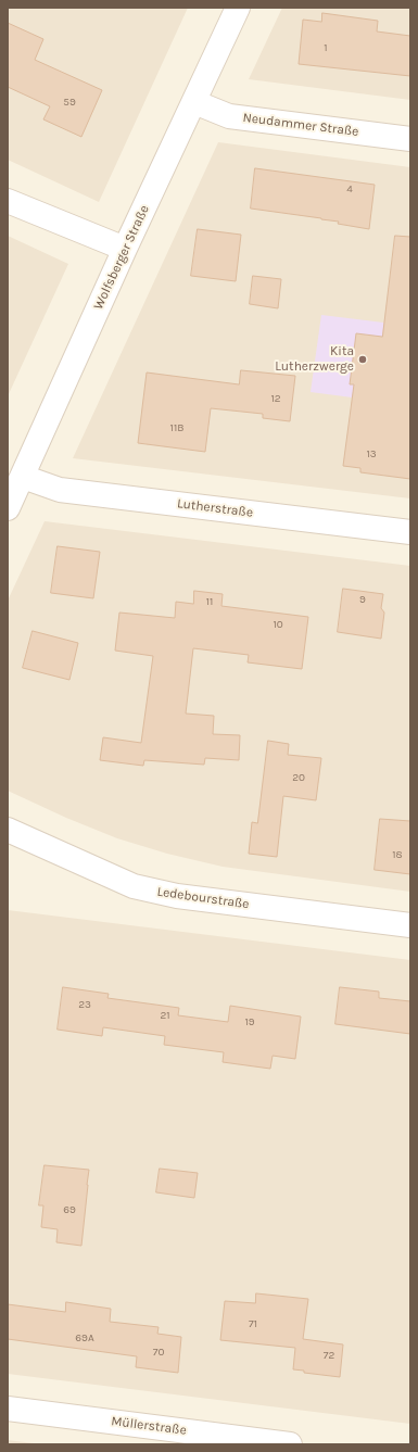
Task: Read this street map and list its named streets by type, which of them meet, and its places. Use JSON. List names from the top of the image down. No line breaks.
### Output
{"streets":{"street":["Neudammer Straße","Wolfsberger Straße","Lutherstraße","Ledebourstraße","Müllerstraße"]},"crossings":[["Neudammer Straße","Wolfsberger Straße"],["Wolfsberger Straße","Lutherstraße"]],"places":["Kita Lutherzwerge"],"house_numbers":["1","59","4","12","11B","13","9","11","10","20","18","23","21","19","69","71","69A","70","72"]}
